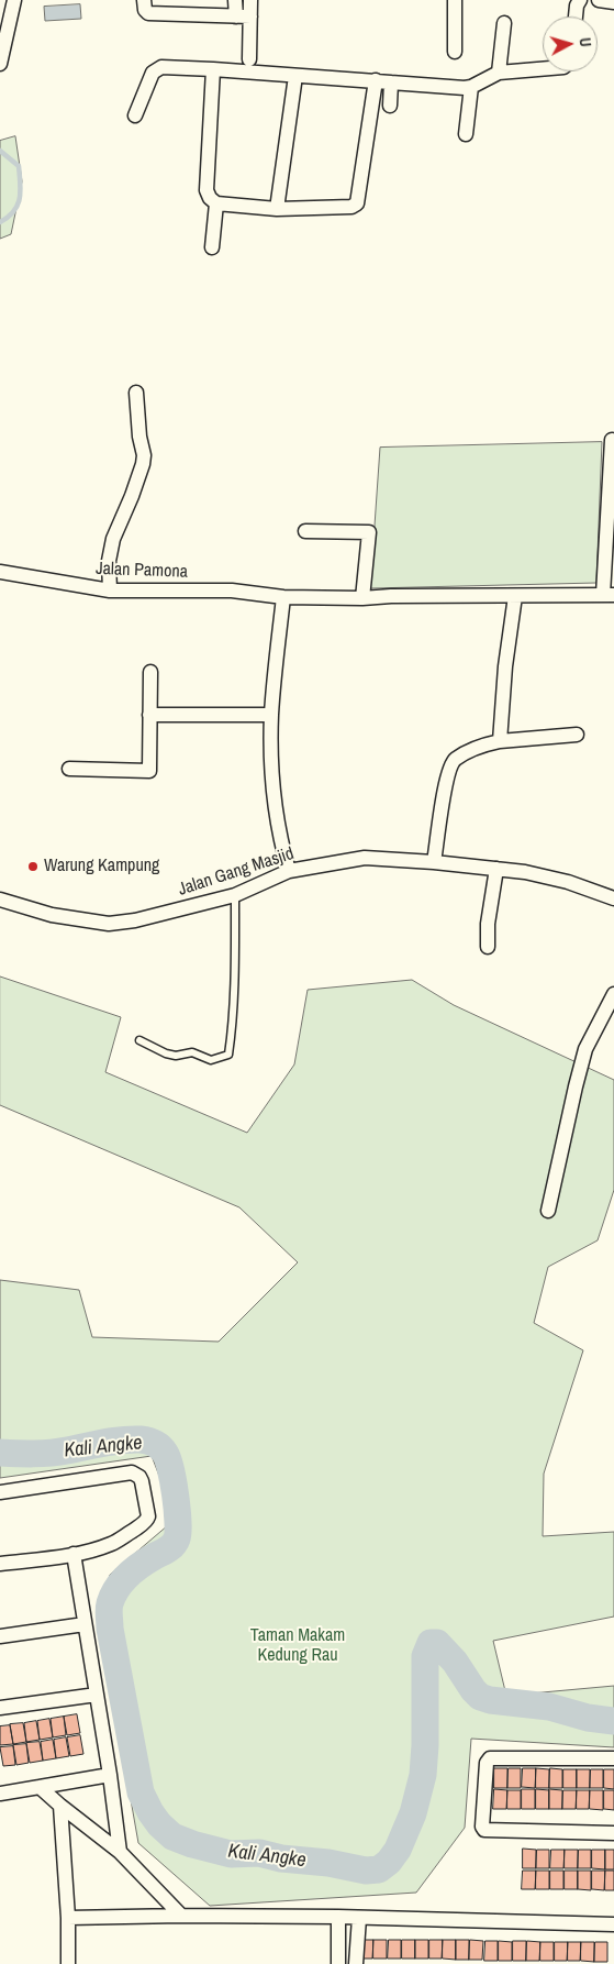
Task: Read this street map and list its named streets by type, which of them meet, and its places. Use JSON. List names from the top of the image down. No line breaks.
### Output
{"streets":{"street":["Jalan Pamona","Jalan Gang Masjid"]},"water":["Kali Angke"],"parks":["Taman Makam Kedung Rau"],"places":["Warung Kampung"],"north":"right"}
